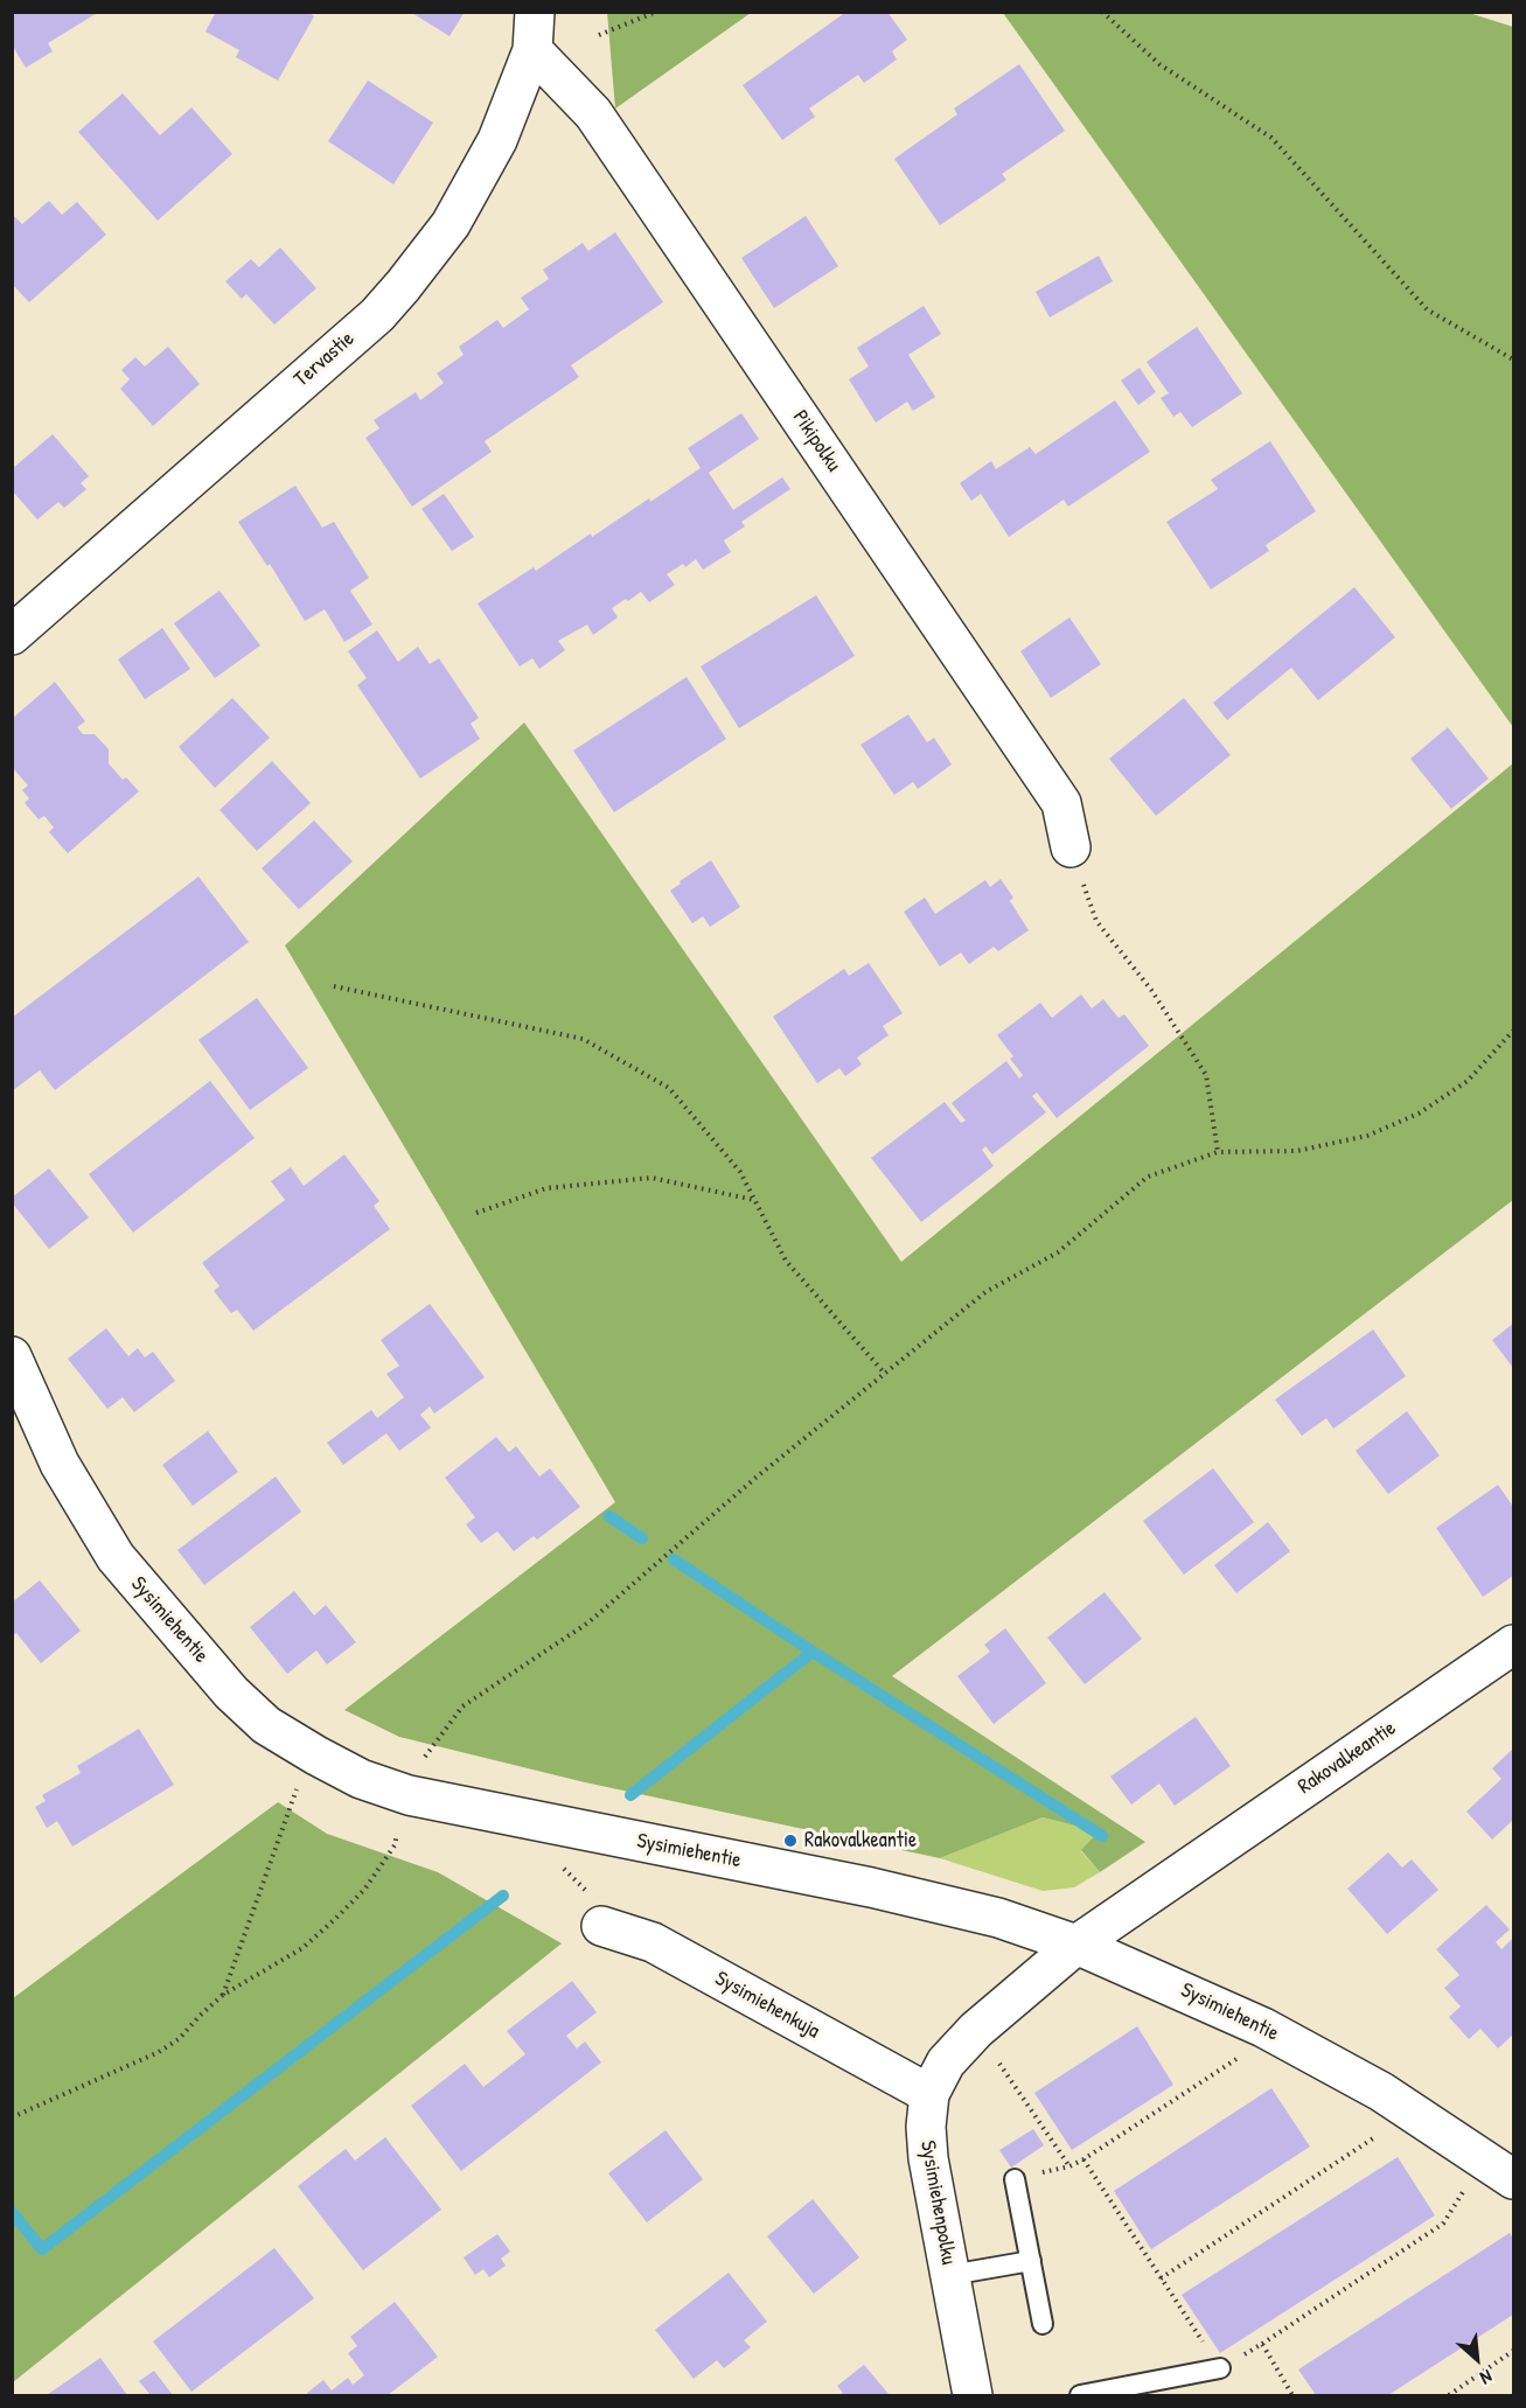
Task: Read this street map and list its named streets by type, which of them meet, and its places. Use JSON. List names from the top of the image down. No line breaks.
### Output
{"streets":{"street":["Tervastie","Pikipolku","Sysimiehentie","Rakovalkeantie","Sysimiehenkuja","Sysimiehenpolku"]},"crossings":[["Tervastie","Pikipolku"],["Sysimiehentie","Rakovalkeantie"],["Sysimiehentie","Sysimiehenpolku"],["Rakovalkeantie","Sysimiehenpolku"],["Sysimiehenkuja","Sysimiehenpolku"]],"places":["Rakovalkeantie"],"north":"bottom right"}
